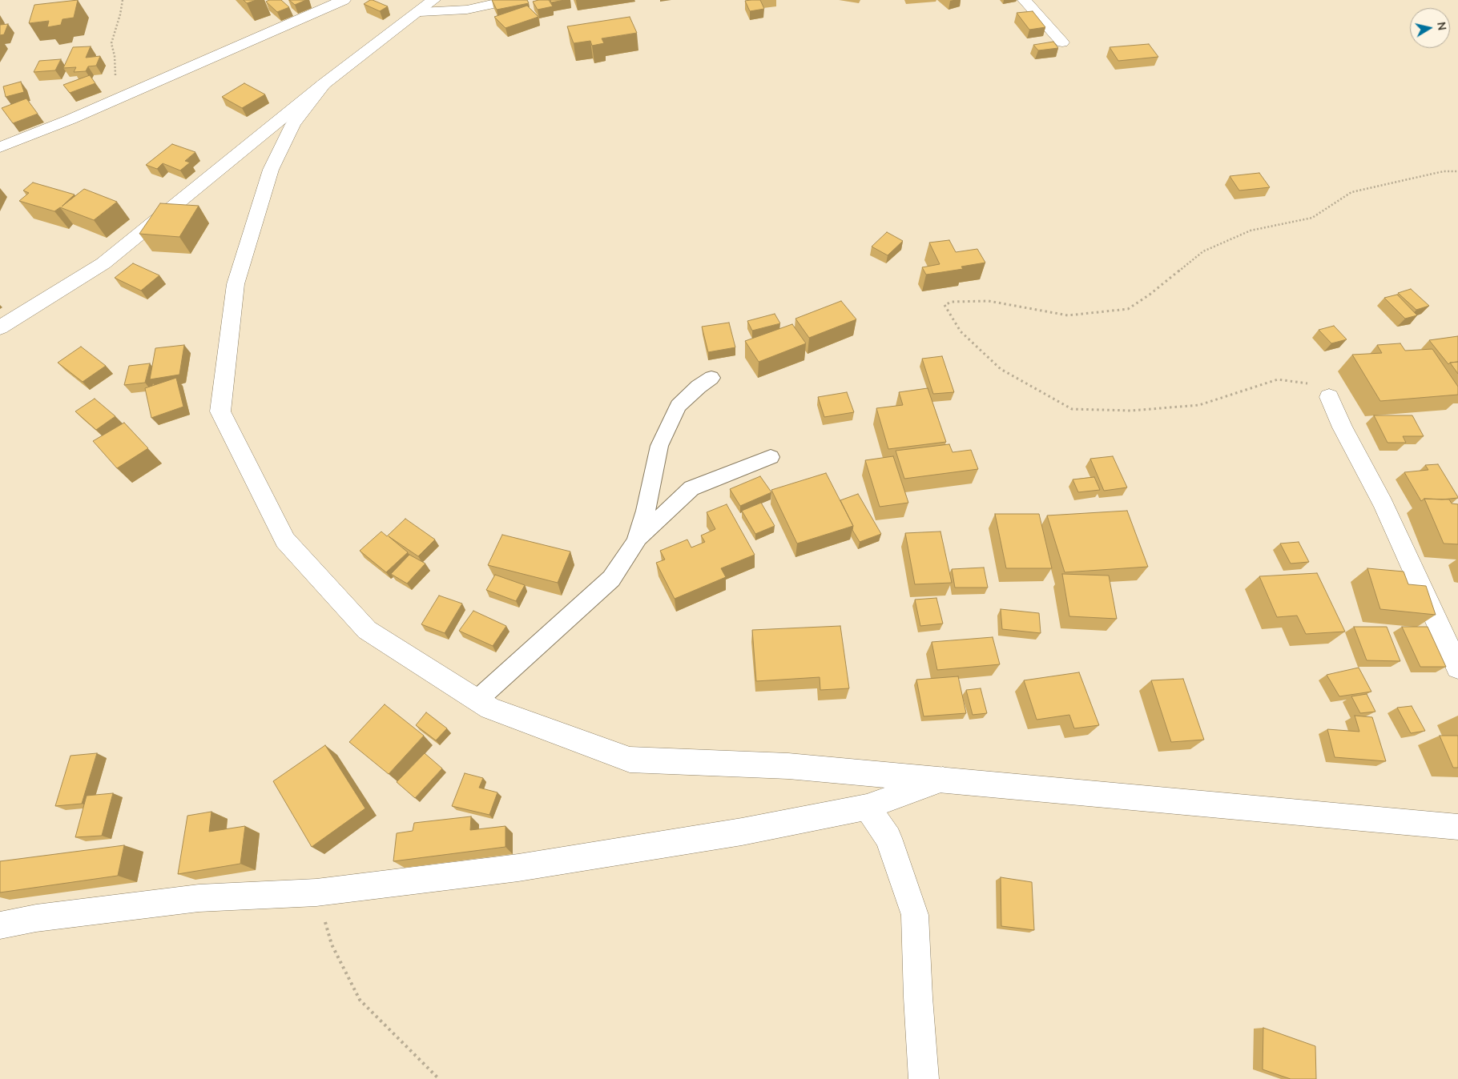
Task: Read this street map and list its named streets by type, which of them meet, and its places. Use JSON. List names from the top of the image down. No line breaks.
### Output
{"north":"right"}
